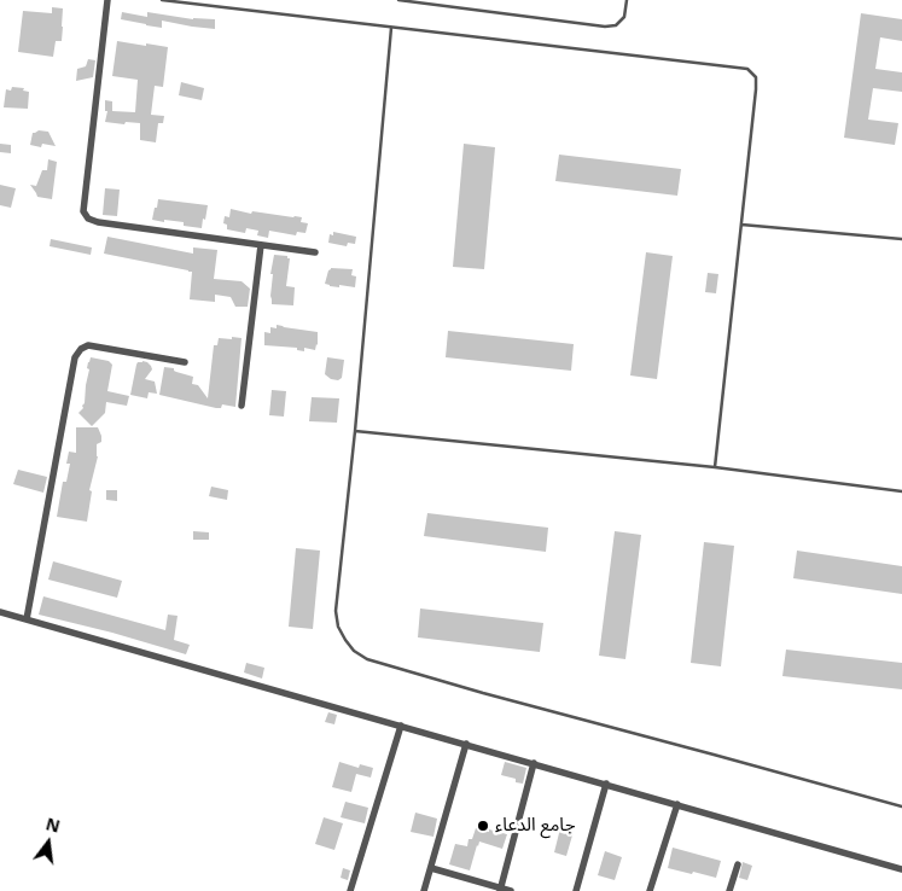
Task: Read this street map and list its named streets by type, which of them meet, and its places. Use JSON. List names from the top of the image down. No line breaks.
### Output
{"places":["جامع الدعاء"],"north":"top"}
